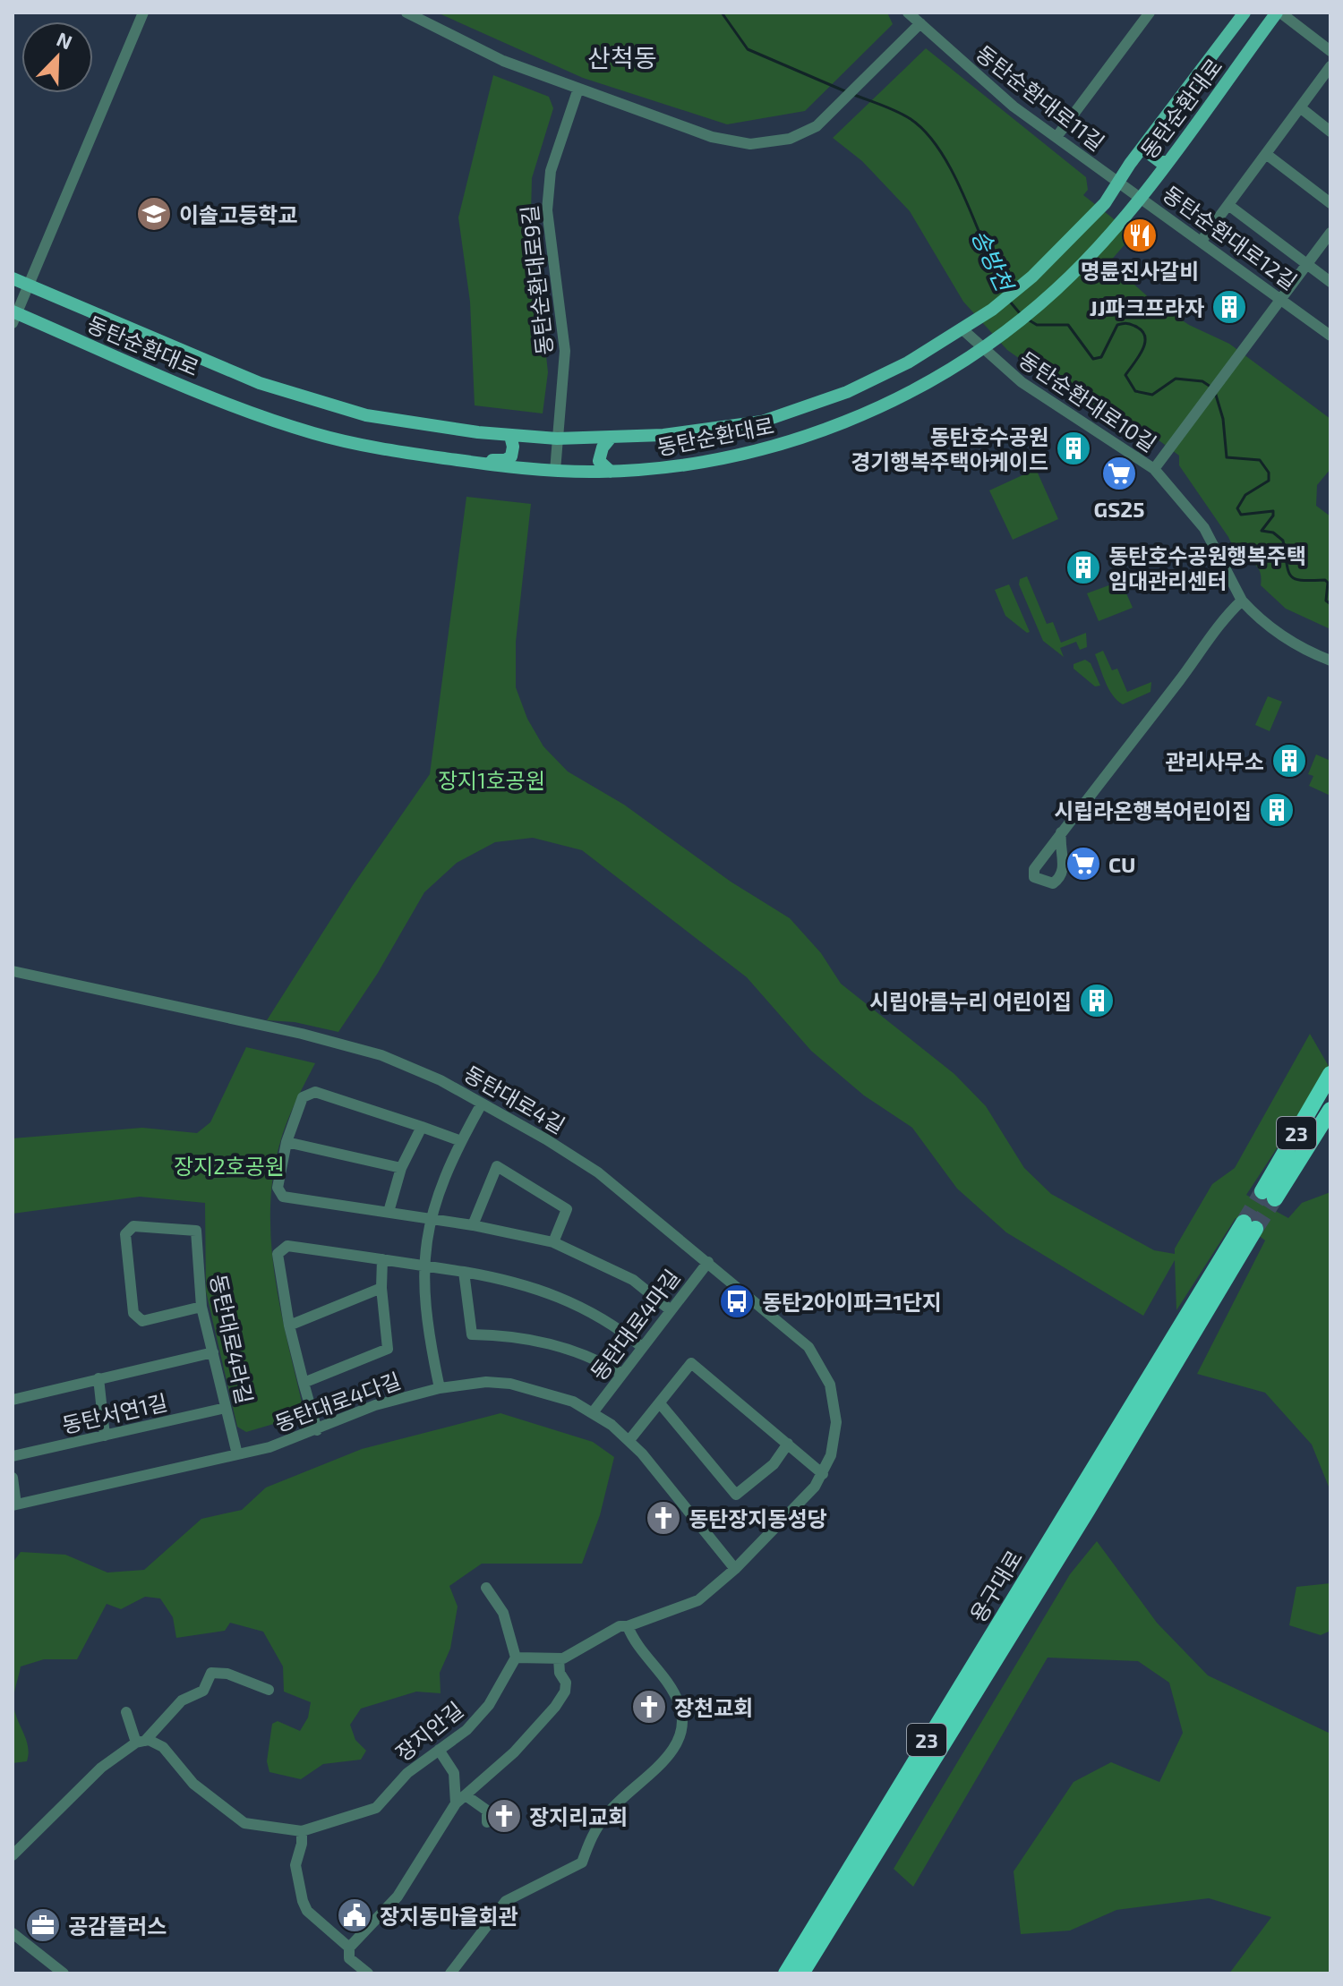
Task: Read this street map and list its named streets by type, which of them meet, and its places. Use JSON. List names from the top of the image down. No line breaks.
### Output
{"streets":{"highway":["23","용구대로"],"main road":["동탄순환대로"],"street":["동탄순환대로11길","동탄순환대로12길","동탄순환대로9길","동탄순환대로10길","동탄대로4길","동탄대로4마길","동탄대로4라길","동탄대로4다길","동탄서연1길","장지안길"]},"crossings":[["동탄순환대로11길","동탄순환대로"],["동탄순환대로11길","동탄순환대로12길"],["동탄순환대로","동탄순환대로12길"],["동탄순환대로","동탄순환대로9길"],["동탄순환대로","동탄순환대로10길"],["동탄대로4길","동탄대로4마길"],["동탄대로4길","동탄대로4다길"],["동탄대로4마길","동탄대로4다길"],["동탄대로4라길","동탄대로4다길"],["동탄대로4라길","동탄서연1길"]],"districts":["산척동"],"water":["송방천"],"parks":["장지1호공원","장지2호공원"],"places":{"school or university":["이솔고등학교"],"restaurant":["명륜진사갈비"],"building":["JJ파크프라자","동탄호수공원 경기행복주택아케이드","동탄호수공원행복주택 임대관리센터","관리사무소","시립라온행복어린이집","시립아름누리 어린이집"],"supermarket":["GS25","CU"],"bus stop":["동탄2아이파크1단지"],"church":["동탄장지동성당","장천교회","장지리교회"],"public building":["장지동마을회관"],"office":["공감플러스"]},"north":"top right"}
